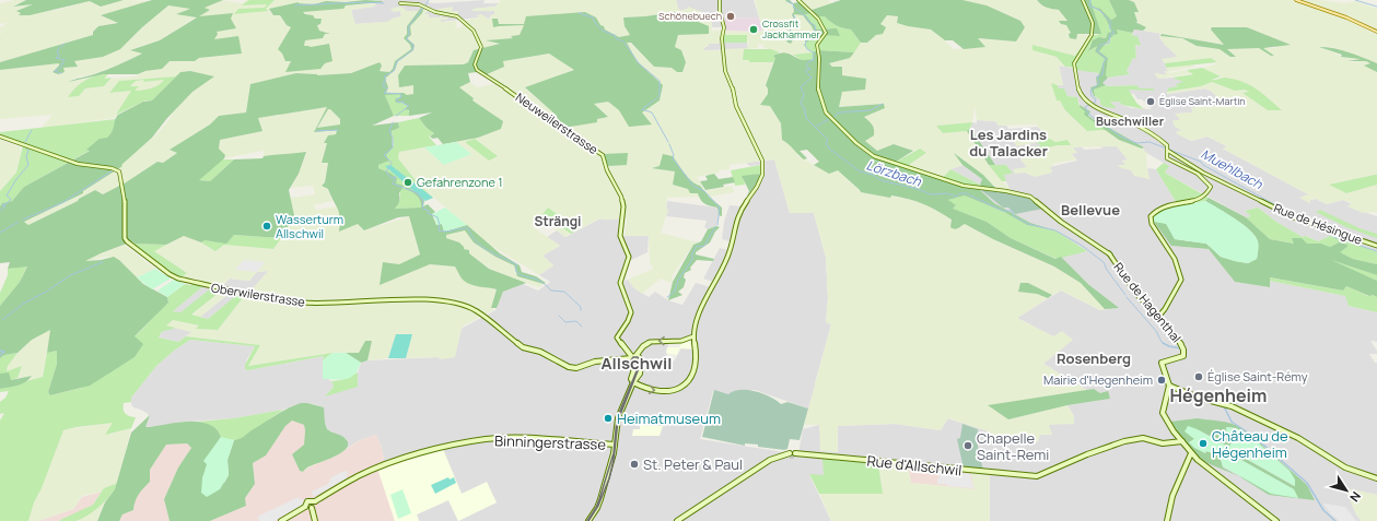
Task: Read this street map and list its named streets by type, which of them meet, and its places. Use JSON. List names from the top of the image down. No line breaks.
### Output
{"streets":{"street":["Neuweilerstrasse","Rue de Hésingue","Oberwilerstrasse","Rue de Hagenthal","Binningerstrasse","Rue d'Allschwil"]},"crossings":[["Neuweilerstrasse","Oberwilerstrasse"]],"districts":["Buschwiller","Les Jardins du Talacker","Bellevue","Strängi","Rosenberg","Allschwil","Hégenheim"],"water":["Muehlbach","Lörzbach"],"places":["Schönebuech","Crossfit Jackhammer","Église Saint-Martin","Gefahrenzone 1","Wasserturm Allschwil","Église Saint-Rémy","Mairie d'Hegenheim","Heimatmuseum","Château de Hégenheim","Chapelle Saint-Remi","St. Peter & Paul"],"north":"bottom right"}
